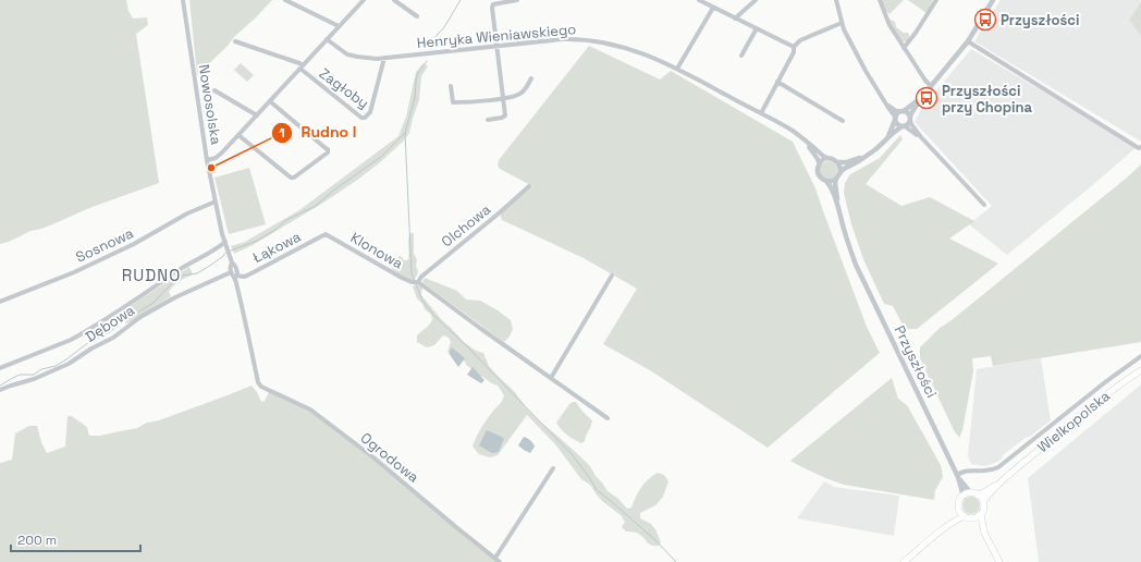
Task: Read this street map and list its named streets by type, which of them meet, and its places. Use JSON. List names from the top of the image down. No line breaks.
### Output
{"streets":{"main road":["Wielkopolska"],"street":["Henryka Wieniawskiego","Zagłoby","Nowosolska","Olchowa","Sosnowa","Łąkowa","Klonowa","Dębowa","Przyszłości","Ogrodowa"]},"crossings":[["Henryka Wieniawskiego","Zagłoby"],["Henryka Wieniawskiego","Przyszłości"],["Nowosolska","Sosnowa"],["Nowosolska","Łąkowa"],["Nowosolska","Dębowa"],["Nowosolska","Ogrodowa"],["Olchowa","Klonowa"],["Łąkowa","Klonowa"],["Przyszłości","Wielkopolska"]],"districts":["RUDNO"],"places":{"bus stop":["Przyszłości","Przyszłości przy Chopina"],"other":["Rudno I"]},"scale_bar":"200 m"}
